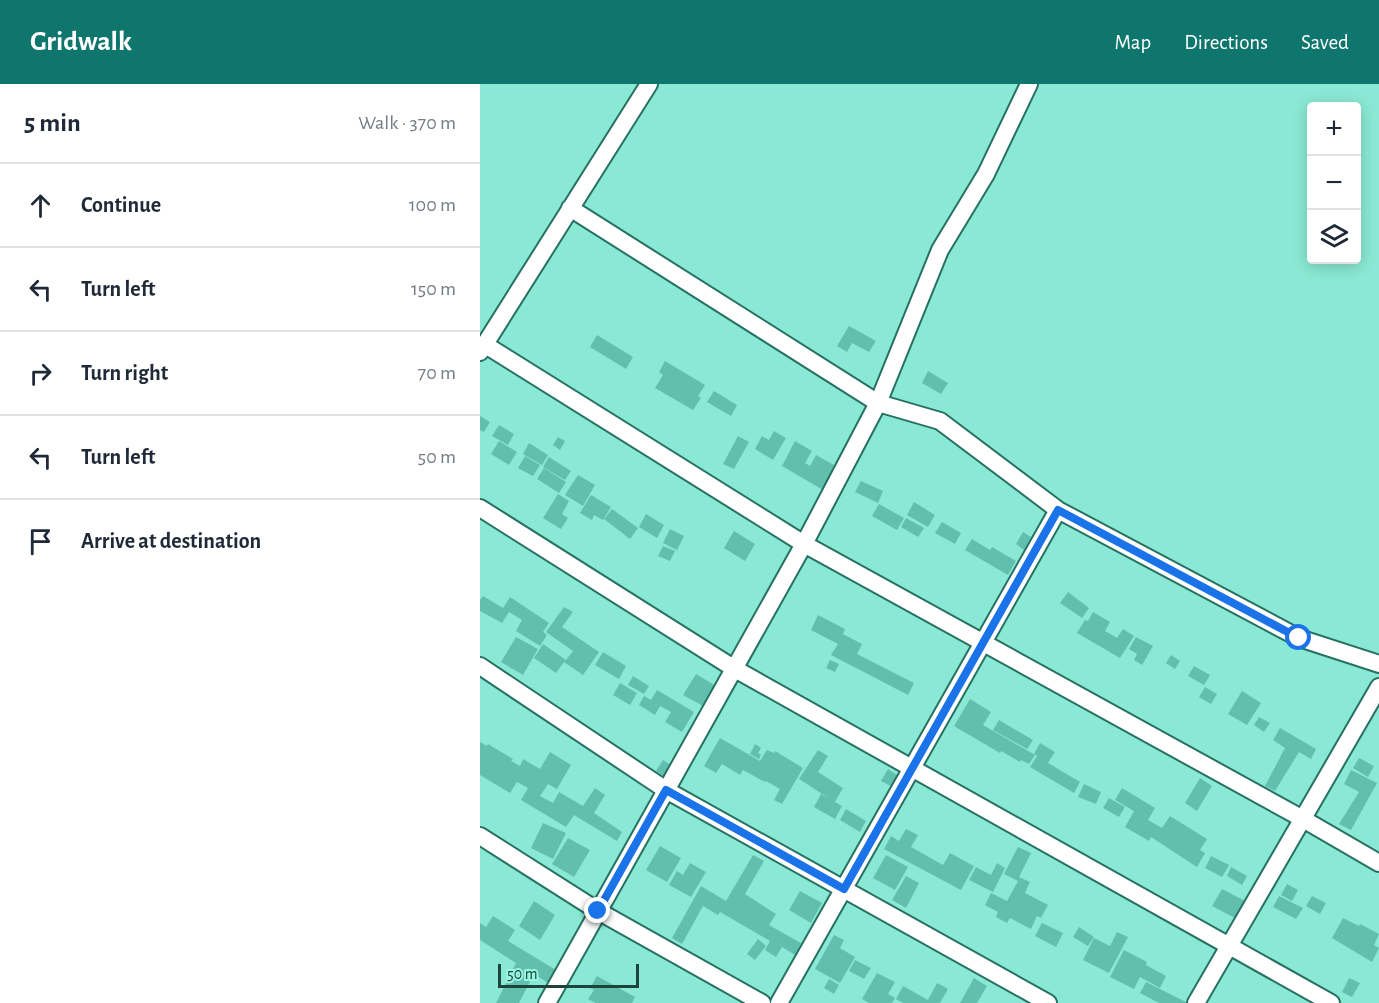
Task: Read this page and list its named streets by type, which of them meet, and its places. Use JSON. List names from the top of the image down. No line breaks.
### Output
{"scale_bar":"50 m","page":{"header":"Gridwalk","nav":["Map","Directions","Saved"],"heading":["5 min","Walk · 370 m"],"map_buttons":["+","−"],"list":[["Continue","100 m"],["Turn left","150 m"],["Turn right","70 m"],["Turn left","50 m"],"Arrive at destination"],"scale":"50 m"}}
